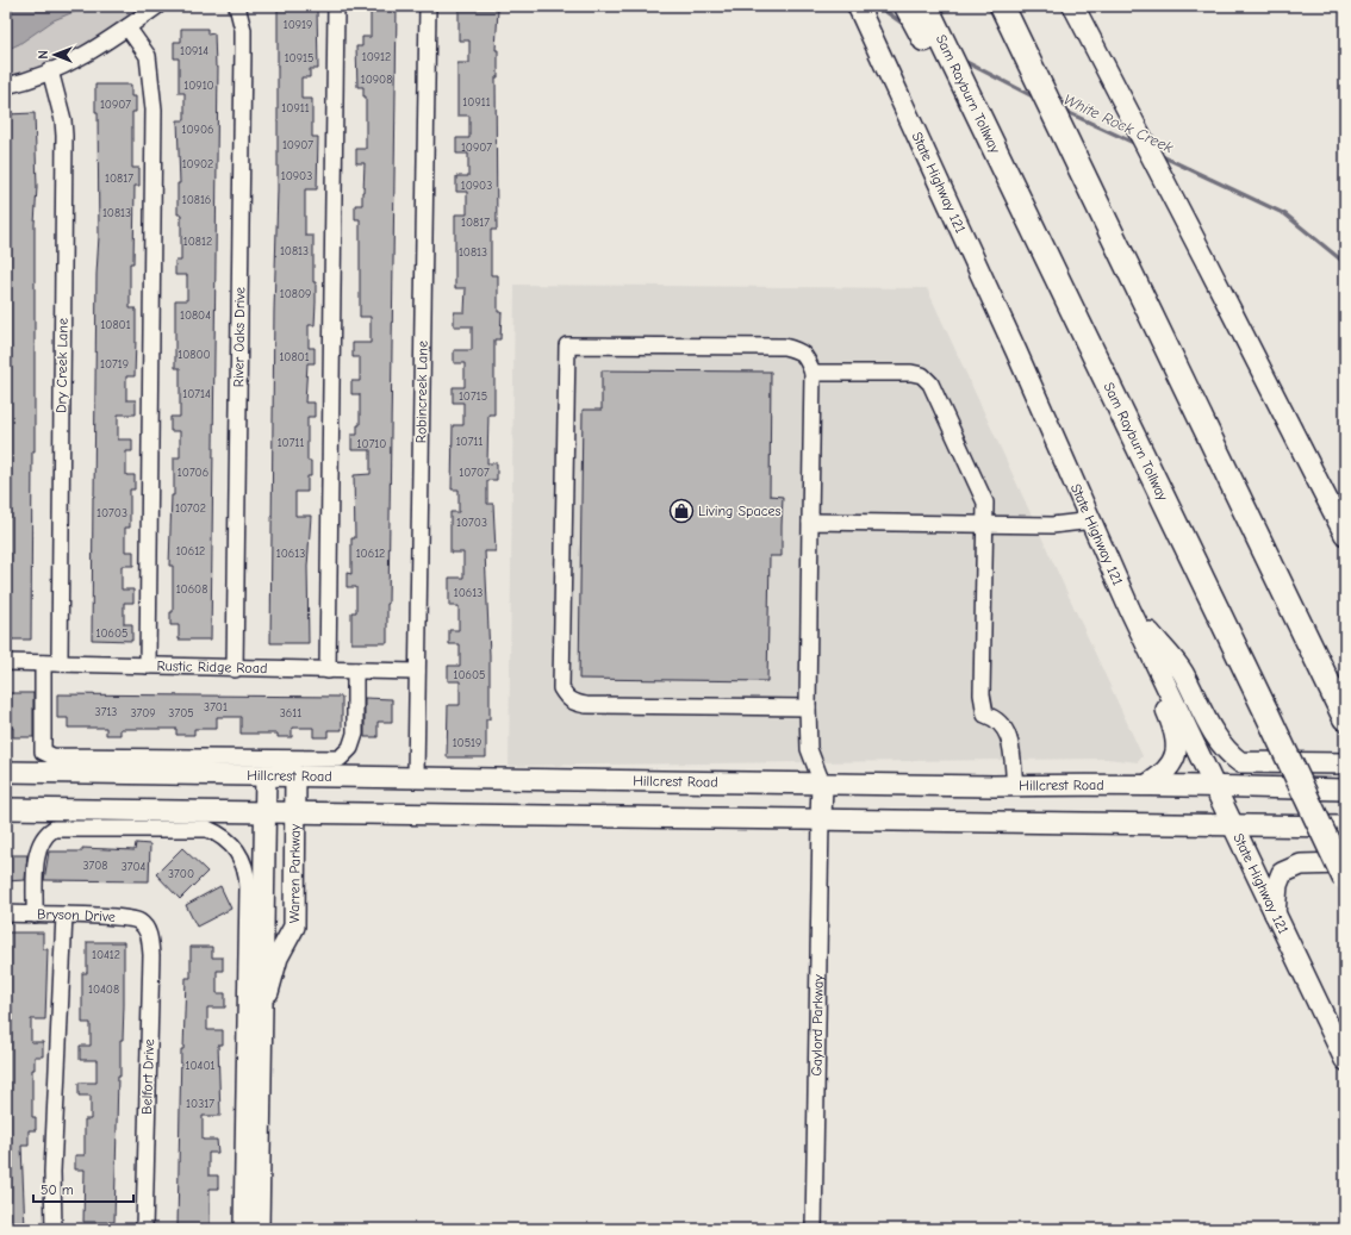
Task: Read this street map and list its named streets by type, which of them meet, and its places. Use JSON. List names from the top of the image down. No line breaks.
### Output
{"streets":{"highway":["Sam Rayburn Tollway"],"main road":["State Highway 121","Hillcrest Road","Warren Parkway"],"street":["River Oaks Drive","Dry Creek Lane","Robincreek Lane","Rustic Ridge Road","Bryson Drive","Gaylord Parkway","Belfort Drive"]},"crossings":[["State Highway 121","Hillcrest Road"],["River Oaks Drive","Rustic Ridge Road"],["Dry Creek Lane","Rustic Ridge Road"],["Robincreek Lane","Rustic Ridge Road"],["Robincreek Lane","Hillcrest Road"],["Hillcrest Road","Warren Parkway"],["Bryson Drive","Belfort Drive"]],"water":["White Rock Creek"],"places":{"shop":["Living Spaces"]},"house_numbers":["10919","10914","10912","10915","10908","10910","10911","10907","10911","10906","10907","10907","10902","10903","10817","10903","10816","10813","10817","10812","10813","10813","10809","10804","10801","10800","10801","10719","10714","10715","10711","10711","10710","10706","10707","10702","10703","10703","10612","10613","10612","10608","10613","10605","10605","3701","3713","3709","3705","3611","10519","3708","3704","3700","10412","10408","10401","10317"],"scale_bar":"50 m","north":"left"}
